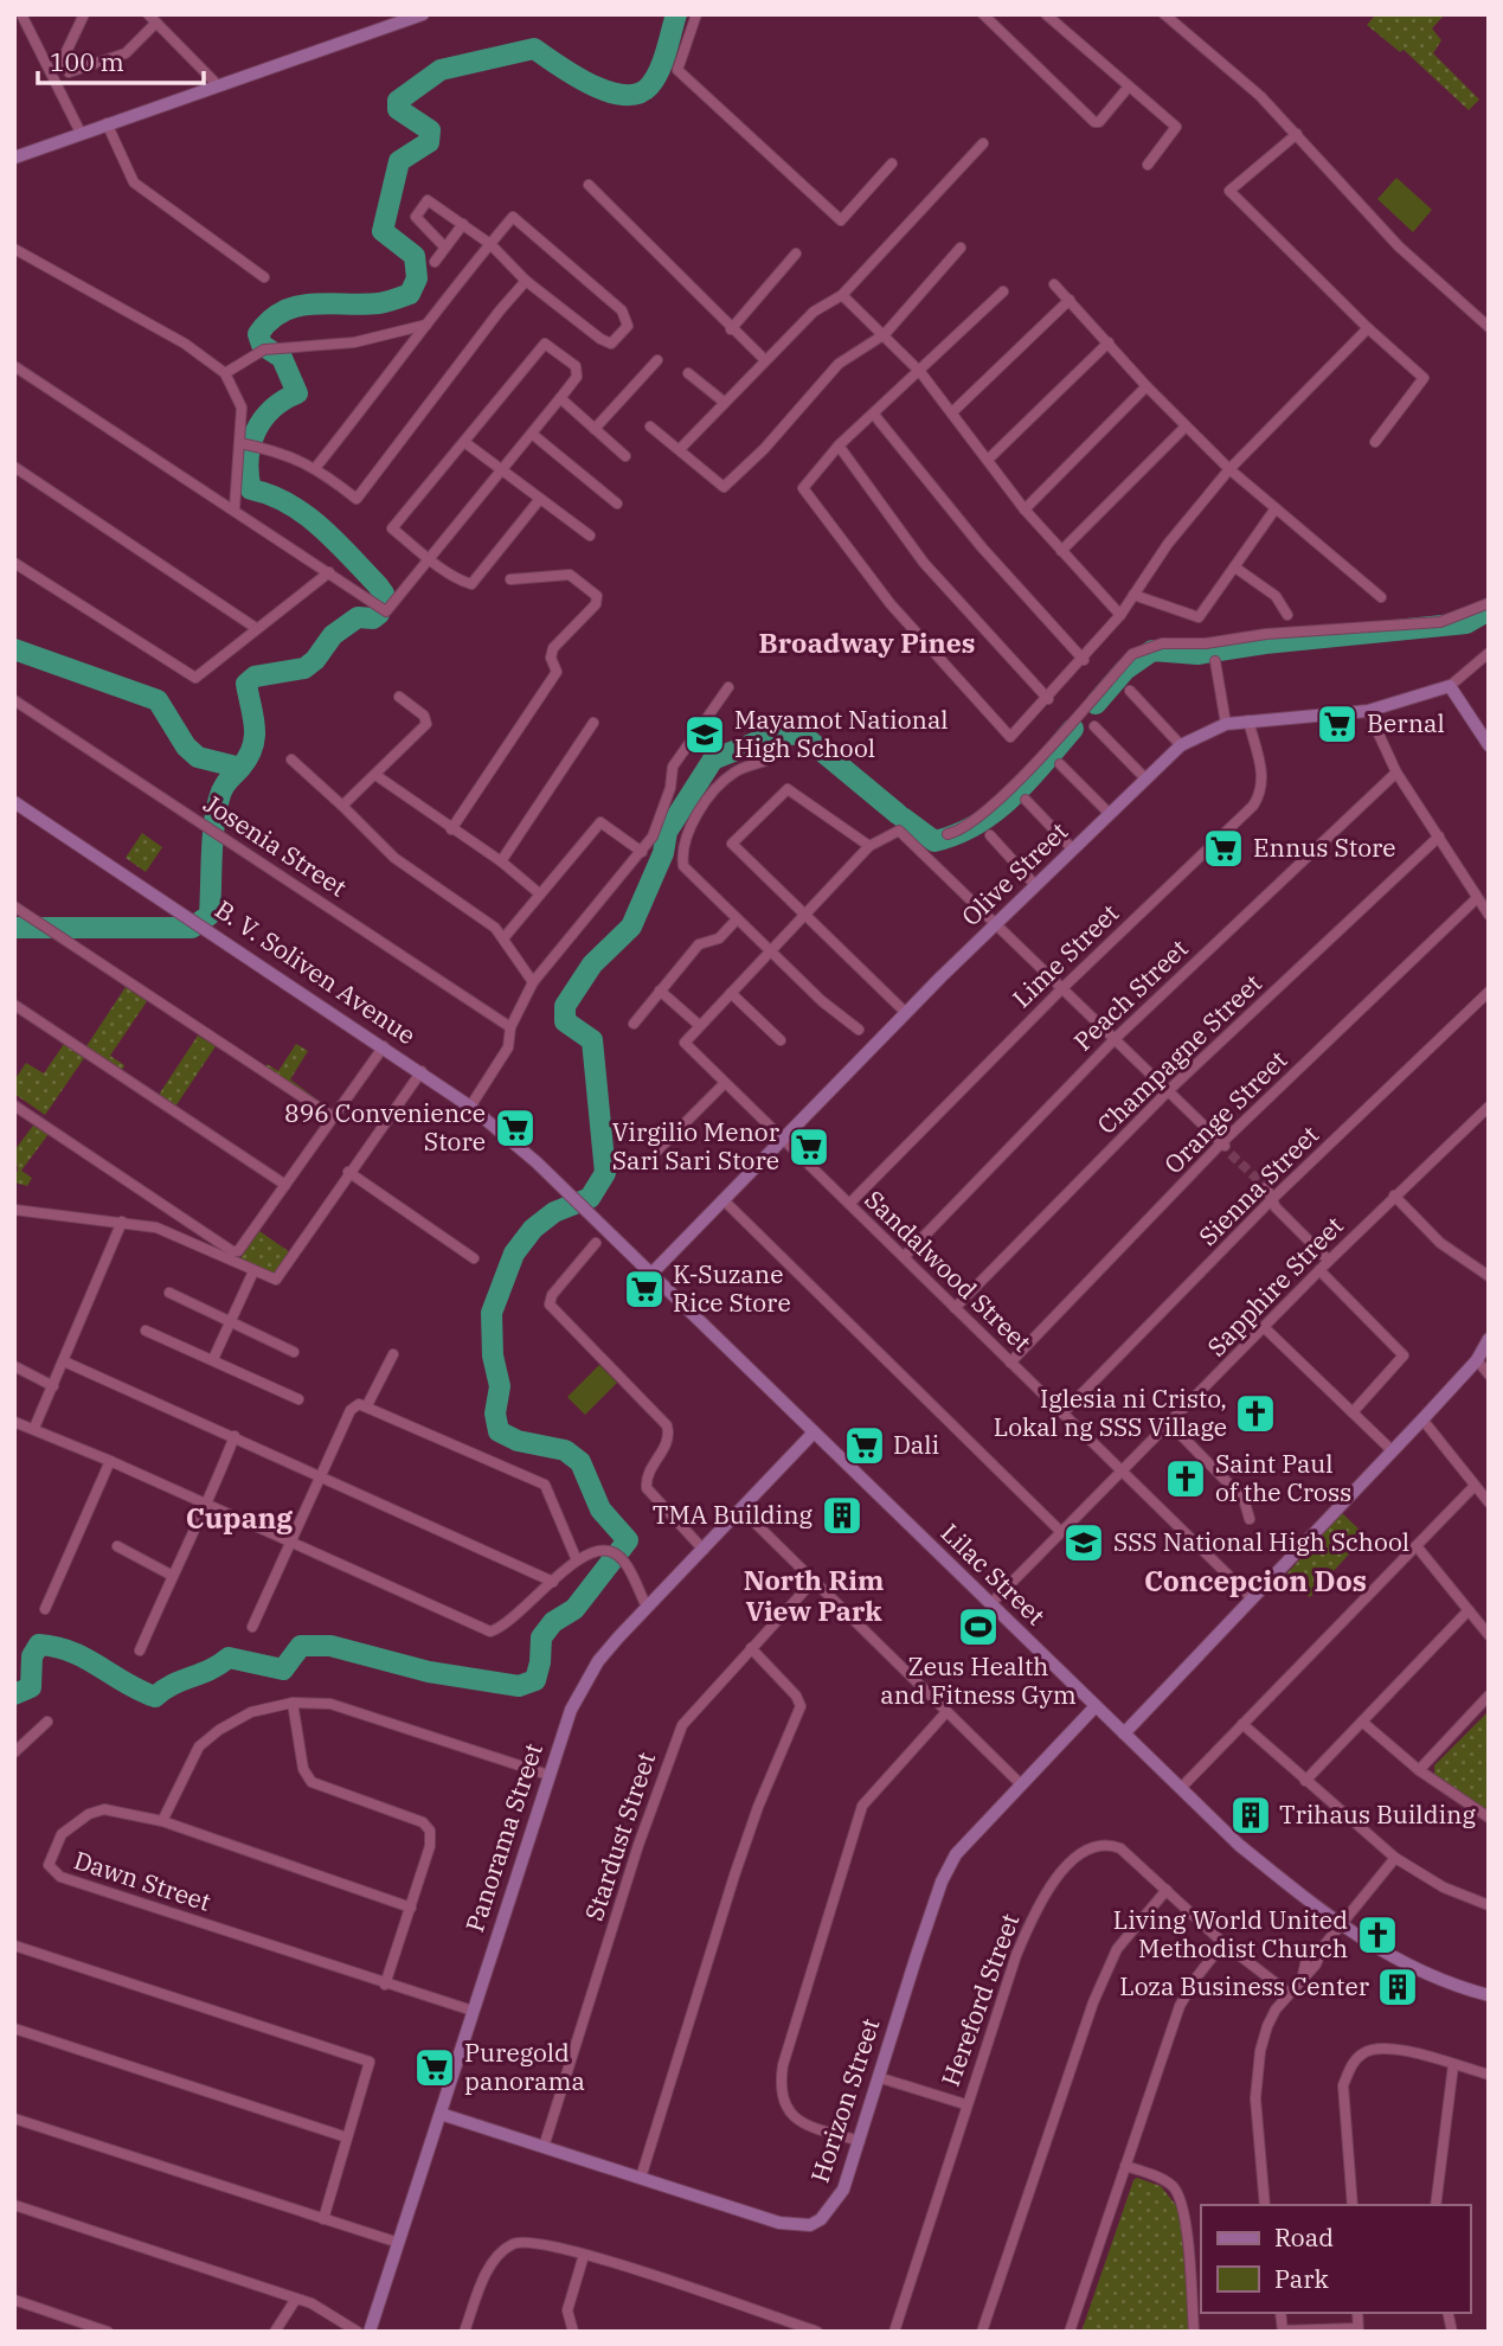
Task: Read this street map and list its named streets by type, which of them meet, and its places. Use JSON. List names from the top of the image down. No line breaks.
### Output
{"streets":{"street":["Josenia Street","Olive Street","Lime Street","B. V. Soliven Avenue","Peach Street","Champagne Street","Orange Street","Sienna Street","Sandalwood Street","Sapphire Street","Lilac Street","Stardust Street","Panorama Street","Dawn Street","Hereford Street","Horizon Street"]},"crossings":[["Olive Street","Lime Street"],["Olive Street","Sandalwood Street"],["Olive Street","Lilac Street"],["Lime Street","Sandalwood Street"],["B. V. Soliven Avenue","Lilac Street"],["Peach Street","Sandalwood Street"],["Champagne Street","Sandalwood Street"],["Orange Street","Sandalwood Street"],["Sienna Street","Sandalwood Street"],["Sandalwood Street","Sapphire Street"],["Sapphire Street","Lilac Street"],["Lilac Street","Panorama Street"],["Lilac Street","Horizon Street"],["Stardust Street","Horizon Street"],["Panorama Street","Dawn Street"],["Panorama Street","Horizon Street"]],"districts":["Broadway Pines","Cupang","North Rim View Park","Concepcion Dos"],"places":{"supermarket":["Bernal","Ennus Store","896 Convenience Store","Virgilio Menor Sari Sari Store","K-Suzane Rice Store","Dali","Puregold panorama"],"school or university":["Mayamot National High School","SSS National High School"],"church":["Iglesia ni Cristo, Lokal ng SSS Village","Saint Paul of the Cross","Living World United Methodist Church"],"building":["TMA Building","Trihaus Building","Loza Business Center"],"sports":["Zeus Health and Fitness Gym"]},"legend":["Road","Park"],"scale_bar":"100 m"}
